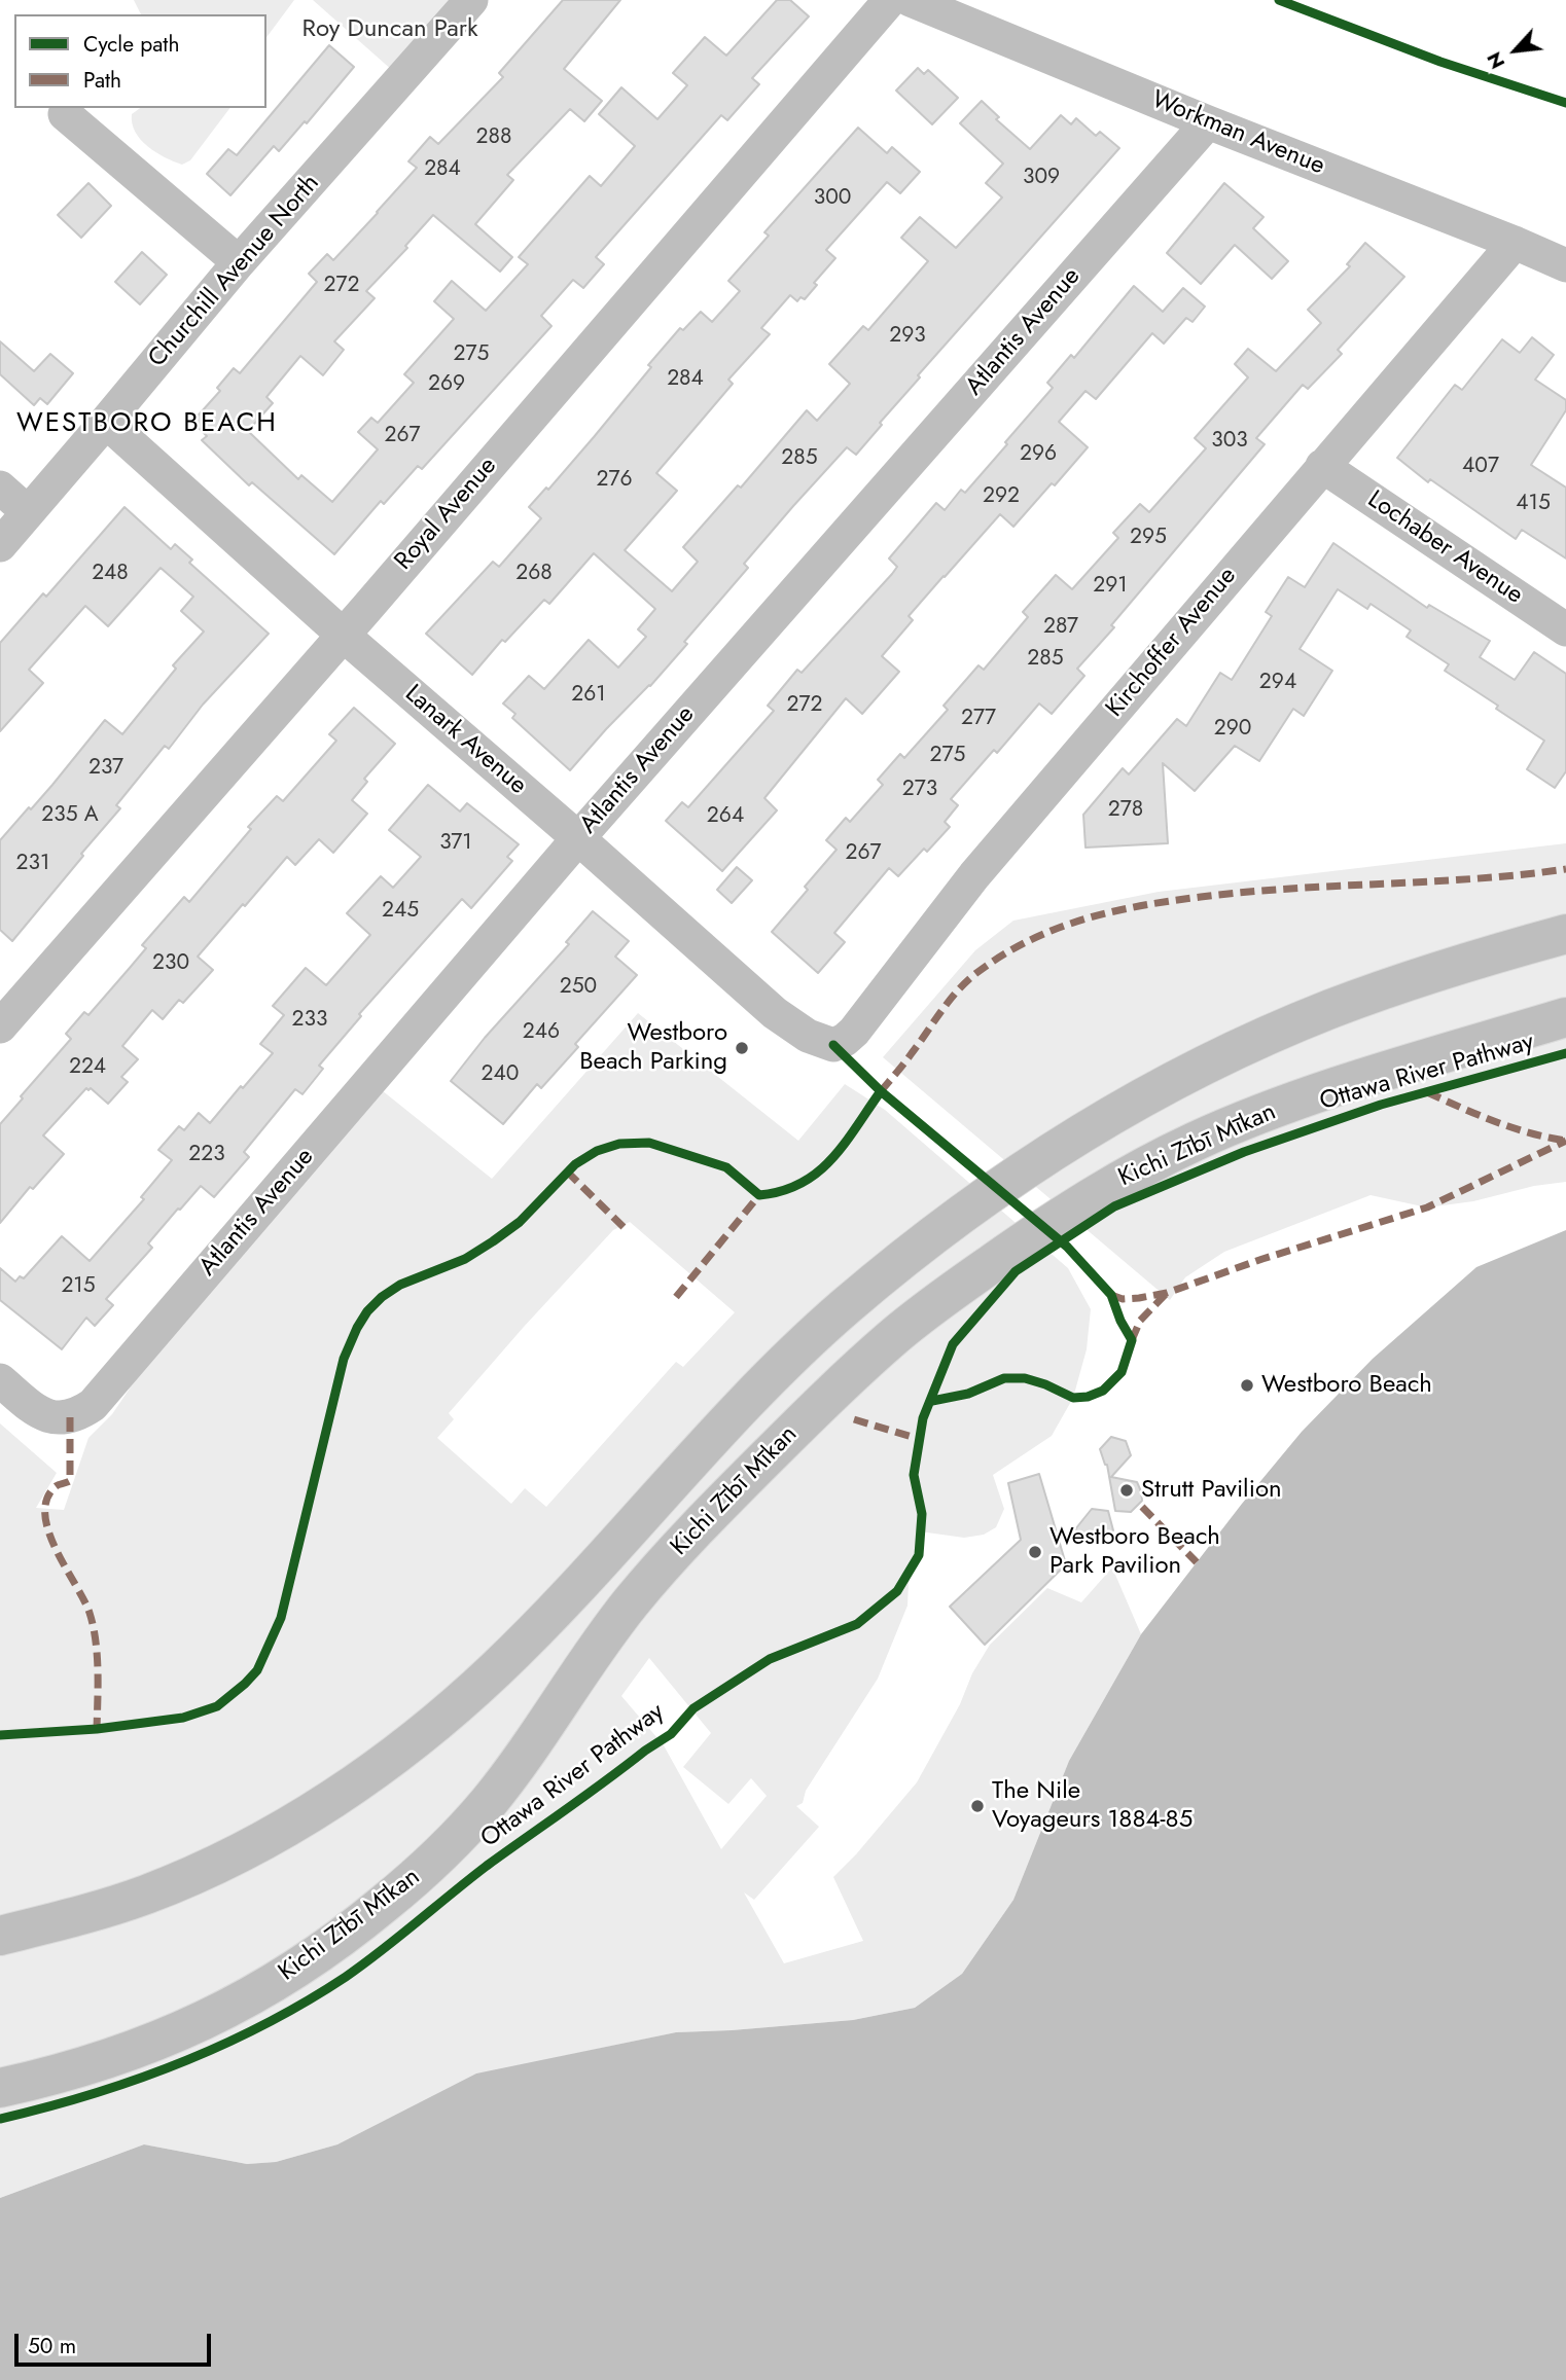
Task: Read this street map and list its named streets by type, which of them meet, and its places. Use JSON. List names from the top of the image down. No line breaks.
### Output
{"streets":{"highway":["Kichi Zībī Mīkan"],"street":["Workman Avenue","Churchill Avenue North","Atlantis Avenue","Royal Avenue","Lochaber Avenue","Kirchoffer Avenue","Lanark Avenue"],"cycle path":["Ottawa River Pathway"]},"crossings":[["Workman Avenue","Atlantis Avenue"],["Workman Avenue","Kirchoffer Avenue"],["Churchill Avenue North","Lanark Avenue"],["Atlantis Avenue","Lanark Avenue"],["Royal Avenue","Lanark Avenue"],["Lochaber Avenue","Kirchoffer Avenue"],["Kirchoffer Avenue","Lanark Avenue"]],"districts":["WESTBORO BEACH"],"parks":["Roy Duncan Park"],"places":["Westboro Beach Parking","Westboro Beach","Strutt Pavilion","Westboro Beach Park Pavilion","The Nile Voyageurs 1884-85"],"house_numbers":["288","284","309","300","272","293","275","284","269","267","303","296","285","407","276","292","415","295","248","268","291","287","285","294","261","272","277","290","275","237","273","278","235 A","264","371","267","231","245","230","250","233","246","224","240","223","215"],"legend":["Cycle path","Path"],"scale_bar":"50 m","north":"bottom left"}
